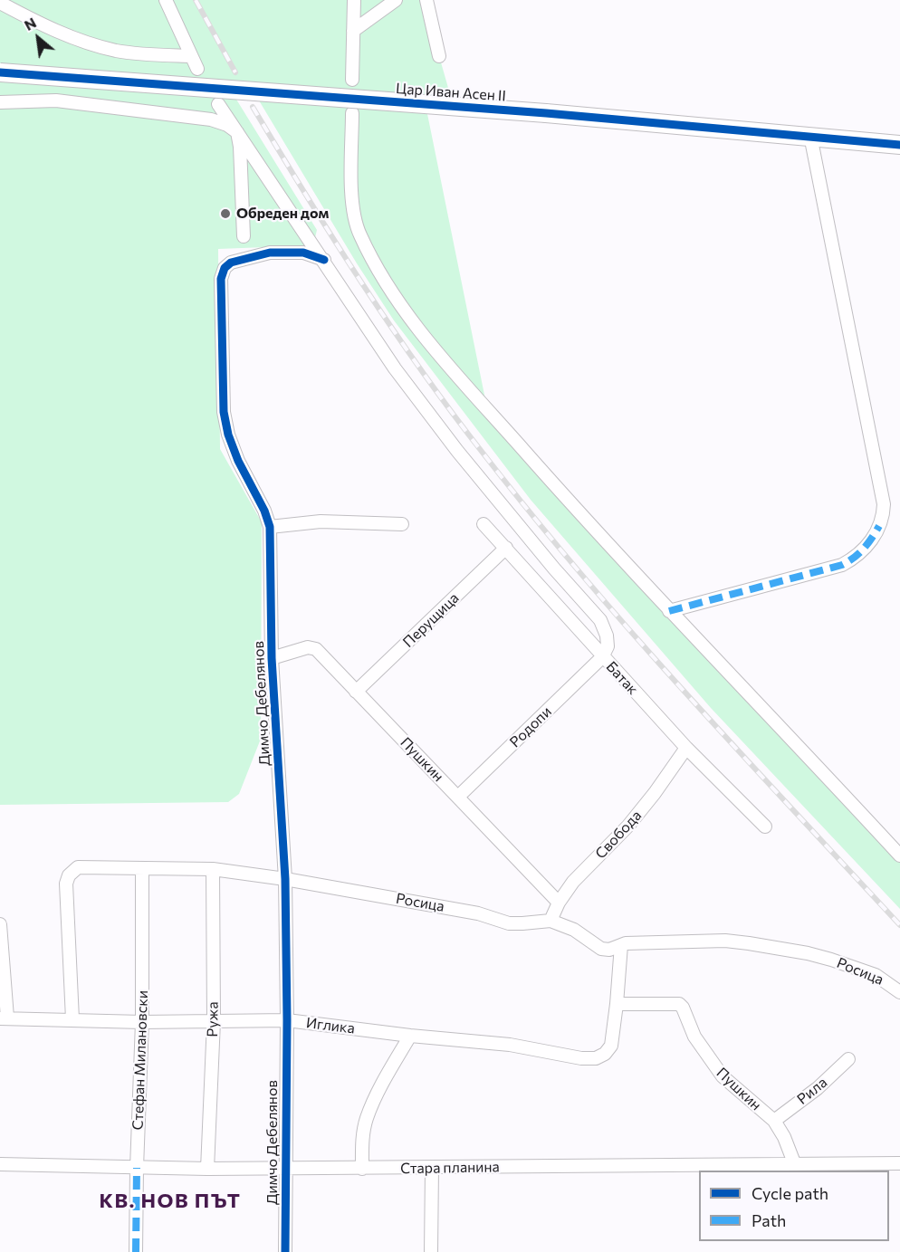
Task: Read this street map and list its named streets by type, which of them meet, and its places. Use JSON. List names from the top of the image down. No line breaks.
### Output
{"streets":{"main road":["Цар Иван Асен II"],"street":["Перущица","Батак","Димчо Дебелянов","Родопи","Пушкин","Свобода","Росица","Ружа","Иглика","Стефан Милановски","Рила","Стара планина"]},"crossings":[["Перущица","Батак"],["Перущица","Пушкин"],["Батак","Родопи"],["Батак","Свобода"],["Димчо Дебелянов","Пушкин"],["Димчо Дебелянов","Росица"],["Димчо Дебелянов","Иглика"],["Димчо Дебелянов","Стара планина"],["Родопи","Пушкин"],["Пушкин","Свобода"],["Пушкин","Иглика"],["Пушкин","Рила"],["Пушкин","Стара планина"],["Свобода","Росица"],["Росица","Ружа"],["Росица","Иглика"],["Росица","Стефан Милановски"],["Ружа","Иглика"],["Ружа","Стара планина"],["Иглика","Стефан Милановски"],["Стефан Милановски","Стара планина"]],"districts":["КВ. НОВ ПЪТ"],"places":["Обреден дом"],"legend":["Cycle path","Path"],"north":"top left"}
